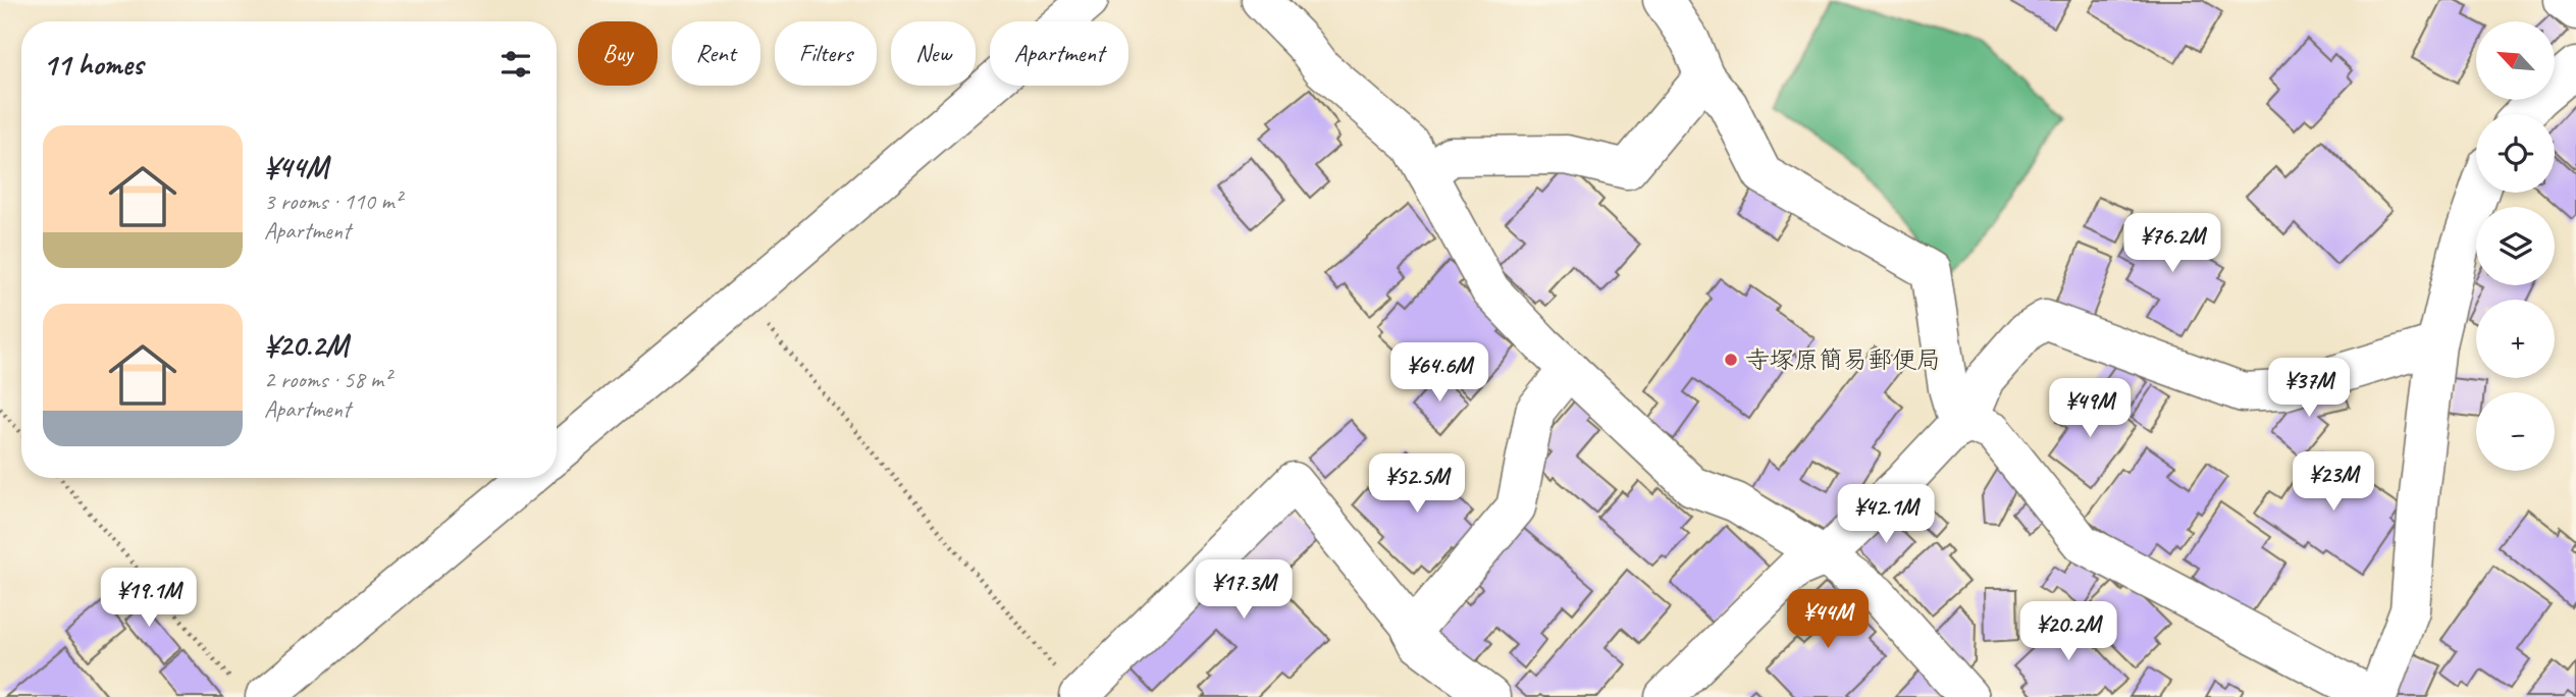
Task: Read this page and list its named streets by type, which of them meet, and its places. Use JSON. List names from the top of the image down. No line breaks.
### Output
{"places":["寺塚原簡易郵便局"],"north":"top left","page":{"map_buttons":["+","−"],"chip":["Buy","Rent","Filters","New","Apartment"],"heading":"11 homes","list":[{"name":"¥44M","note":"3 rooms · 110 m² · Apartment"},{"name":"¥20.2M","note":"2 rooms · 58 m² · Apartment"}],"price":["¥76.2M","¥64.6M","¥37M","¥49M","¥23M","¥52.5M","¥42.1M","¥17.3M","¥19.1M","¥44M","¥20.2M"]}}
